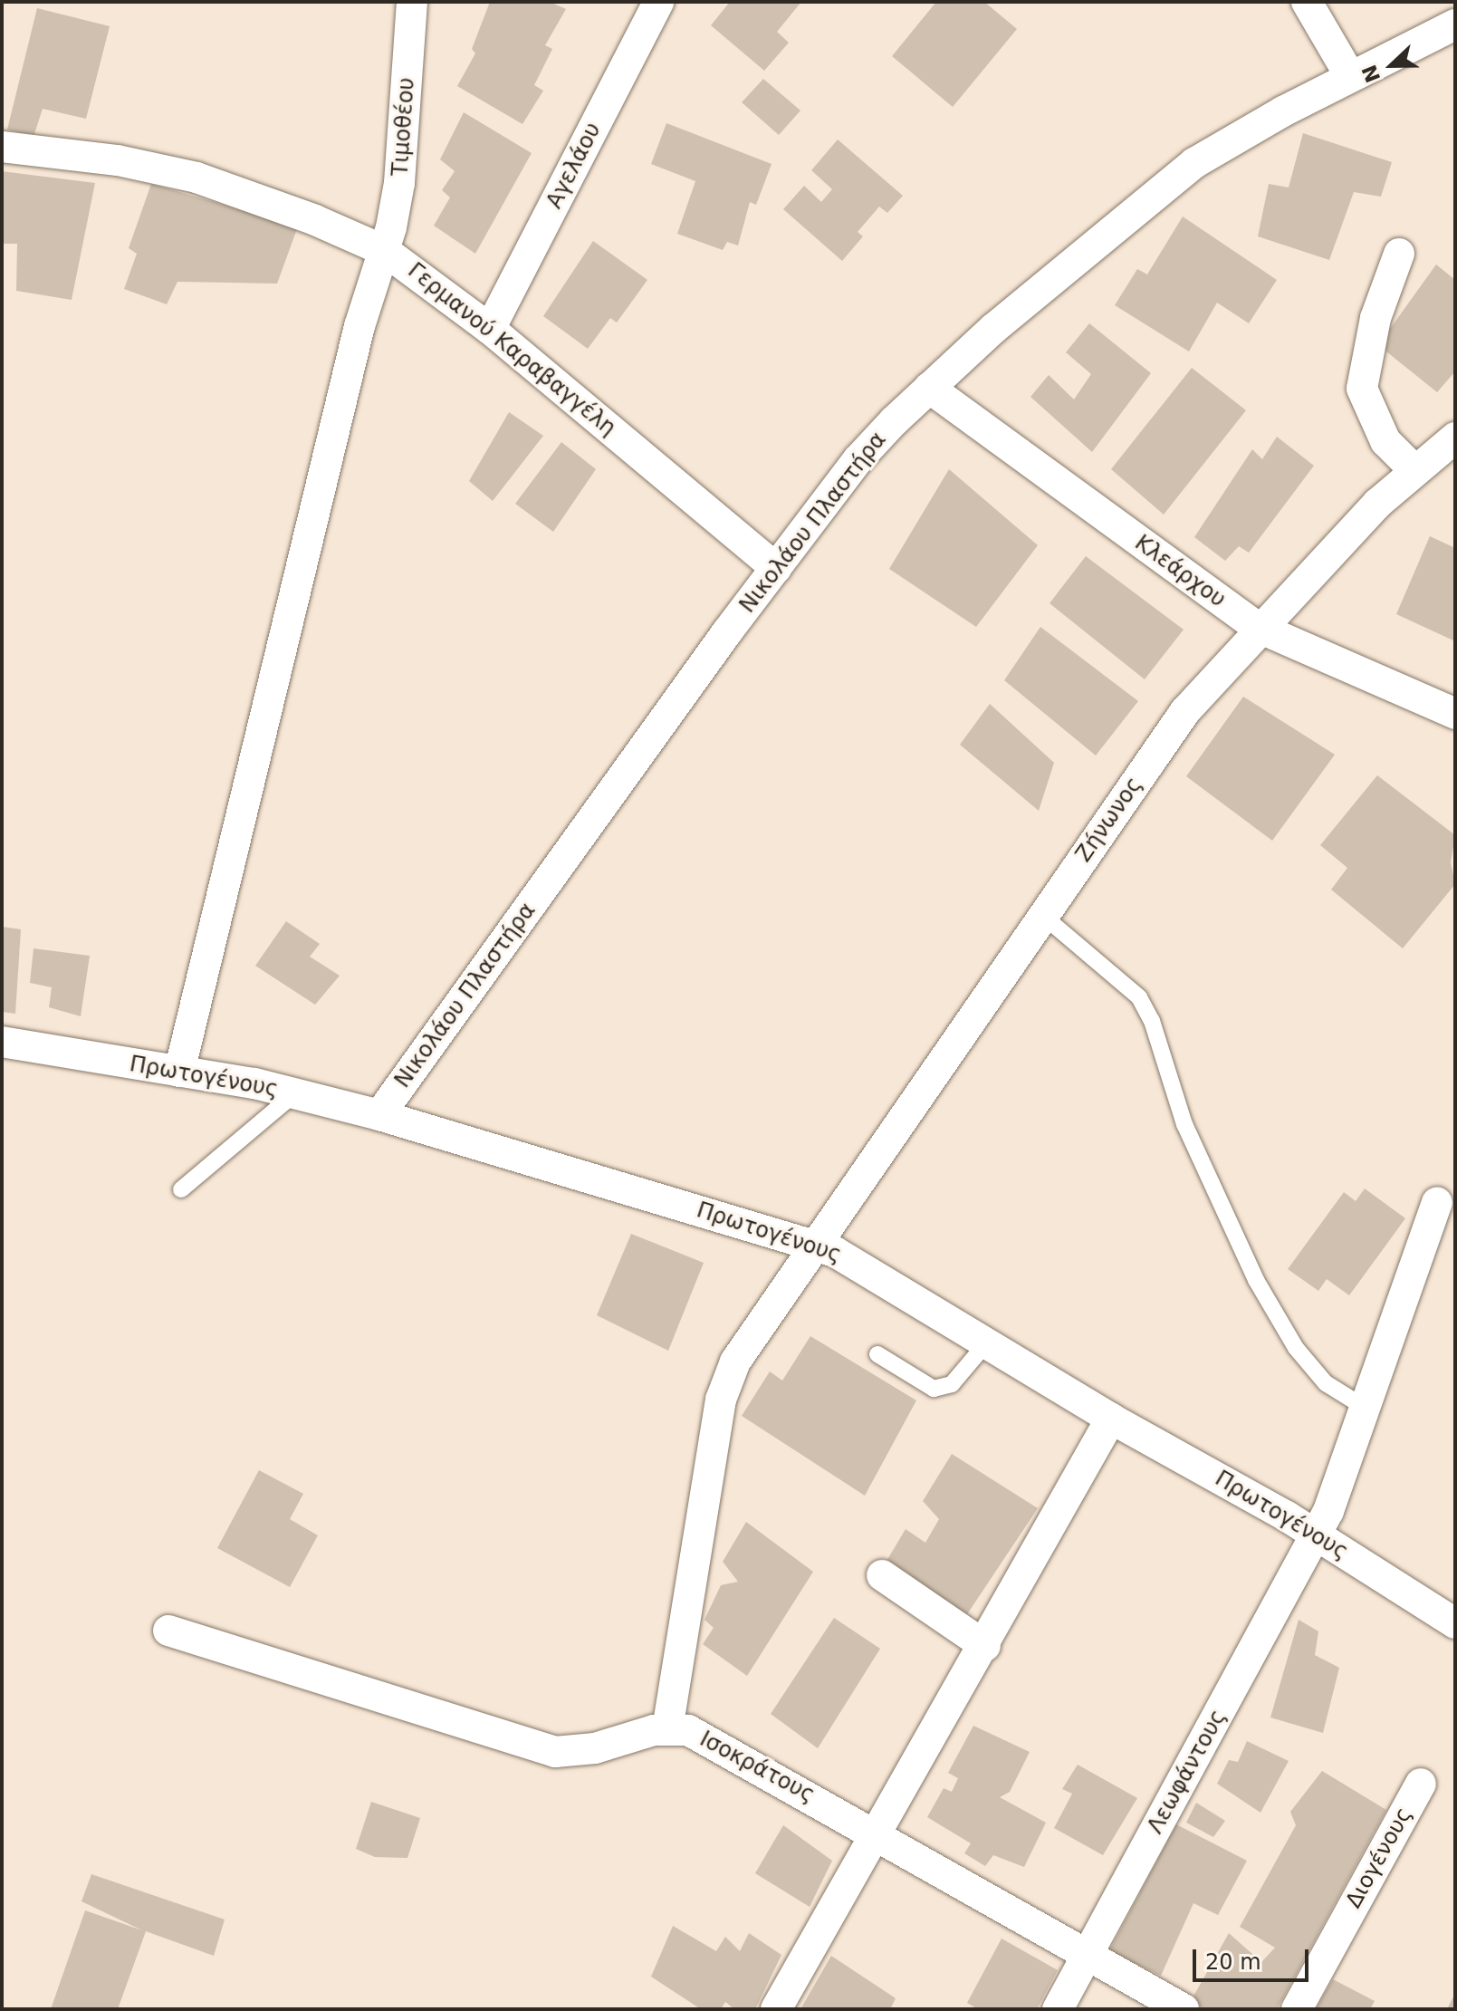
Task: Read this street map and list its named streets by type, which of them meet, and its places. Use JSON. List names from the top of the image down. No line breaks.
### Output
{"streets":{"street":["Τιμοθέου","Αγελάου","Γερμανού Καραβαγγέλη","Νικολάου Πλαστήρα","Κλεάρχου","Ζήνωνος","Πρωτογένους","Ισοκράτους","Λεωφάντους","Διογένους"]},"crossings":[["Τιμοθέου","Γερμανού Καραβαγγέλη"],["Τιμοθέου","Πρωτογένους"],["Αγελάου","Γερμανού Καραβαγγέλη"],["Γερμανού Καραβαγγέλη","Νικολάου Πλαστήρα"],["Νικολάου Πλαστήρα","Κλεάρχου"],["Νικολάου Πλαστήρα","Πρωτογένους"],["Κλεάρχου","Ζήνωνος"],["Ζήνωνος","Πρωτογένους"],["Ζήνωνος","Ισοκράτους"],["Πρωτογένους","Λεωφάντους"],["Ισοκράτους","Λεωφάντους"]],"scale_bar":"20 m","north":"left"}
